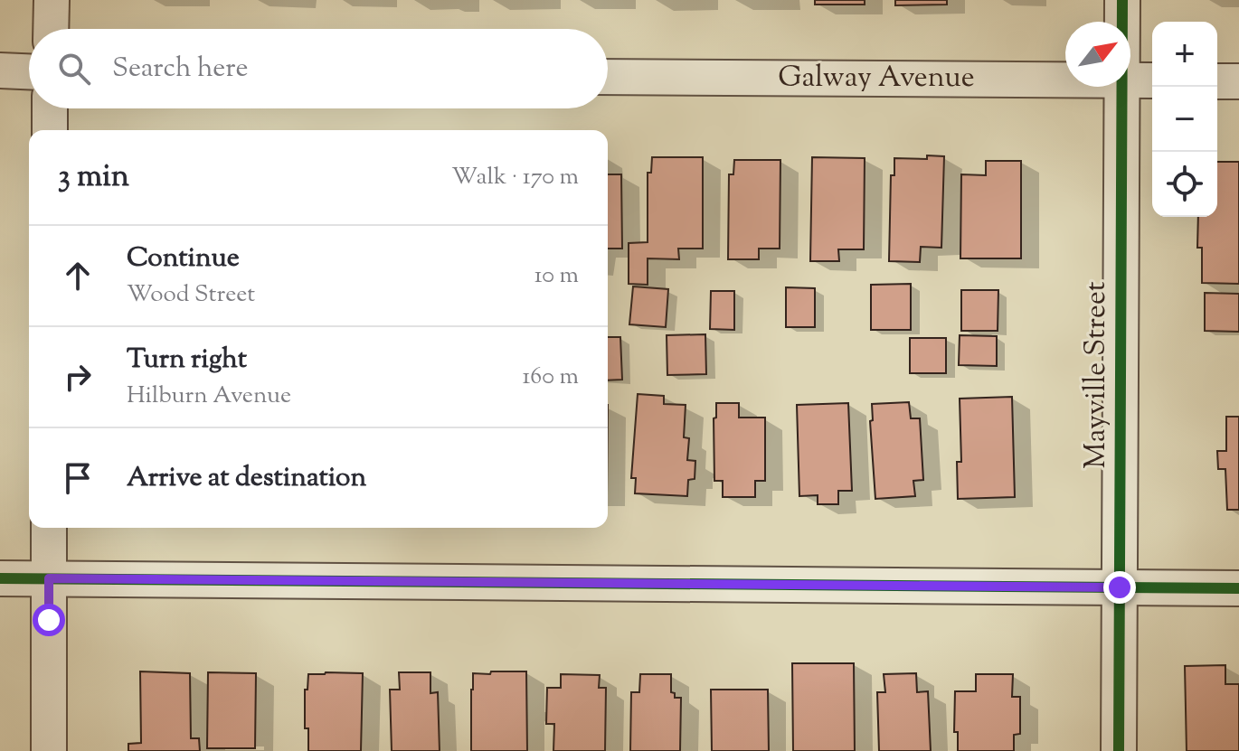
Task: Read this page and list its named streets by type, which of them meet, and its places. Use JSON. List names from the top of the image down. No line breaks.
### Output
{"streets":{"street":["Galway Avenue","Mayville Street"]},"north":"top right","page":{"map_buttons":["+","−"],"search":"Search here","heading":["3 min","Walk · 170 m"],"list":[["Continue","Wood Street","10 m"],["Turn right","Hilburn Avenue","160 m"],"Arrive at destination"]}}
